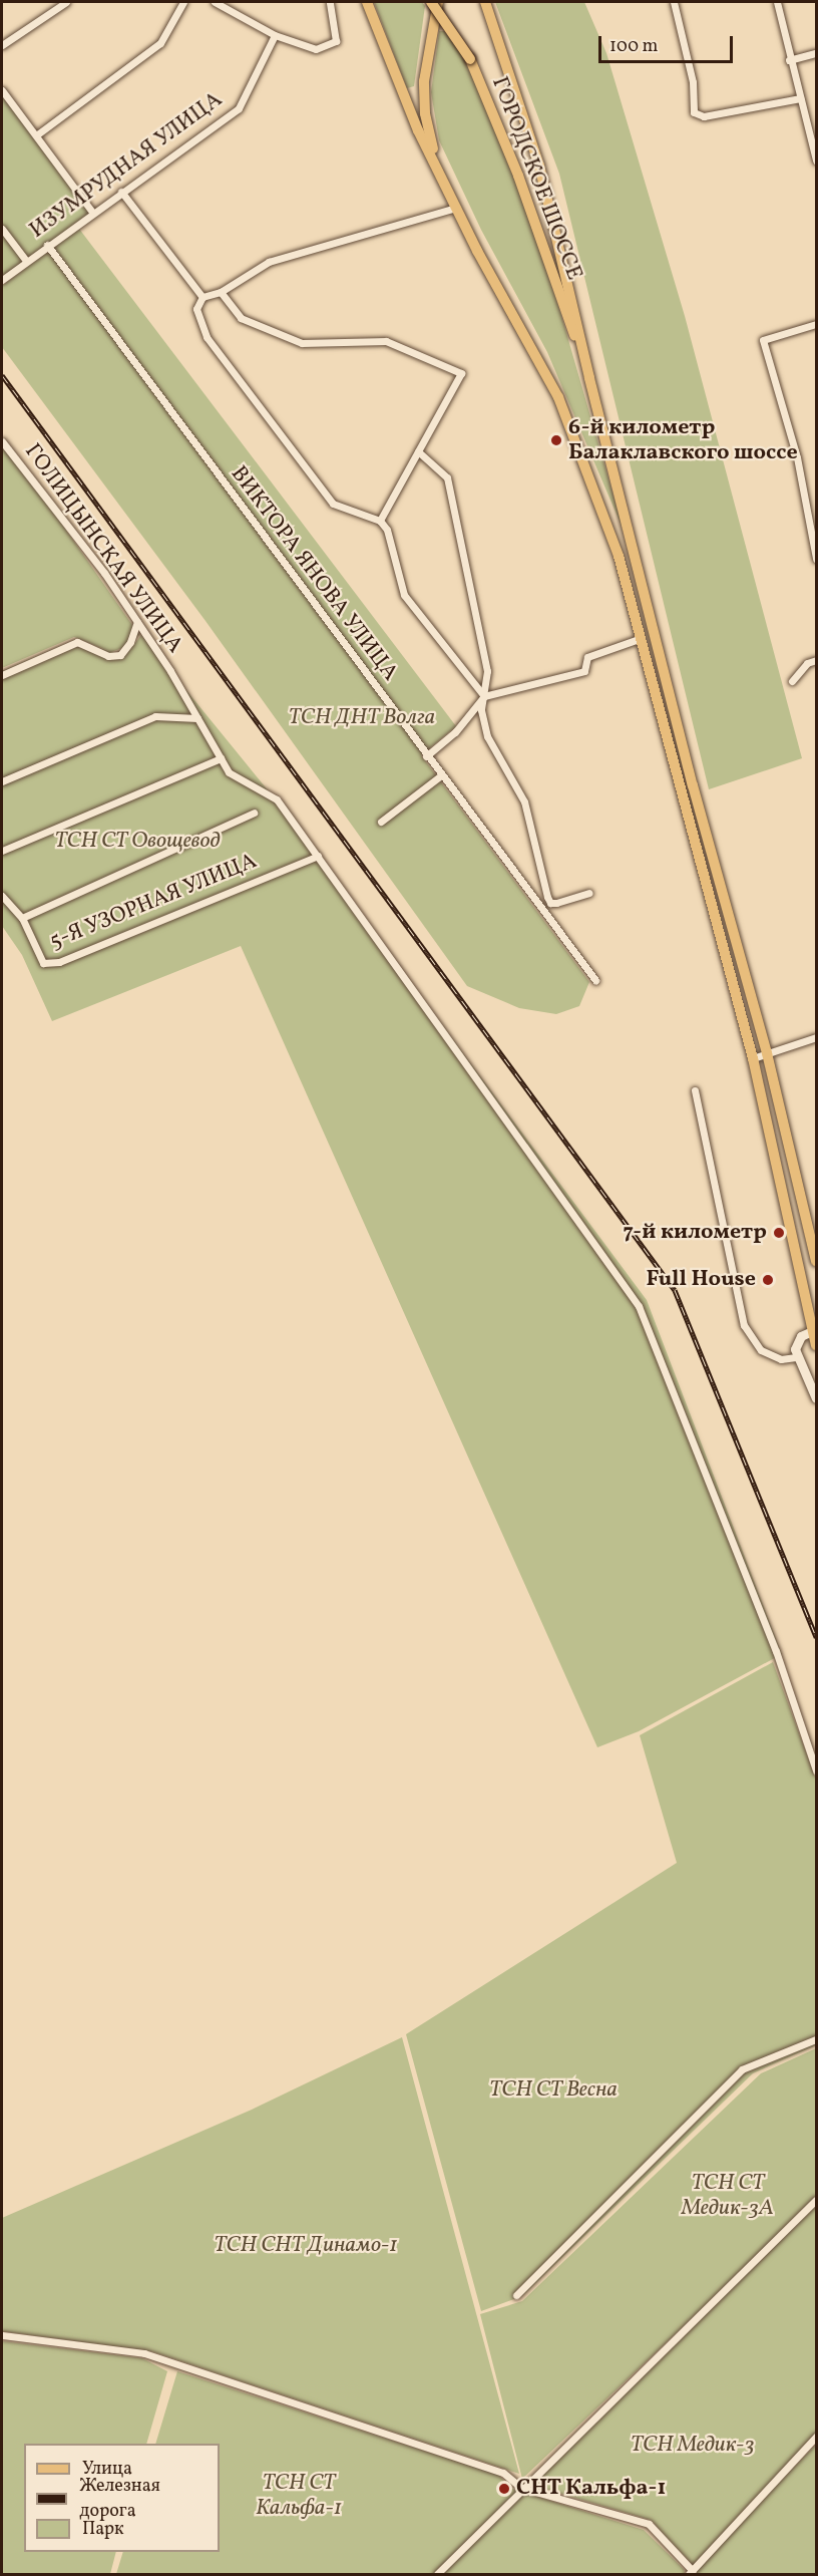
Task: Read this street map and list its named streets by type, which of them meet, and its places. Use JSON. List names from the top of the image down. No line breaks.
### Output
{"streets":{"main road":["ГОРОДСКОЕ ШОССЕ"],"street":["ИЗУМРУДНАЯ УЛИЦА","ГОЛИЦЫНСКАЯ УЛИЦА","ВИКТОРА ЯНОВА УЛИЦА","5-Я УЗОРНАЯ УЛИЦА"]},"crossings":[["ИЗУМРУДНАЯ УЛИЦА","ВИКТОРА ЯНОВА УЛИЦА"],["ГОЛИЦЫНСКАЯ УЛИЦА","5-Я УЗОРНАЯ УЛИЦА"]],"parks":["ТСН ДНТ Волга","ТСН СТ Овощевод","ТСН СТ Весна","ТСН СТ Медик-3А","ТСН СНТ Динамо-1","ТСН Медик-3","ТСН СТ Кальфа-1"],"places":["6-й километр Балаклавского шоccе","7-й километр","Full House","СНТ Кальфа-1"],"legend":["Улица","Железная дорога","Парк"],"scale_bar":"100 m"}
